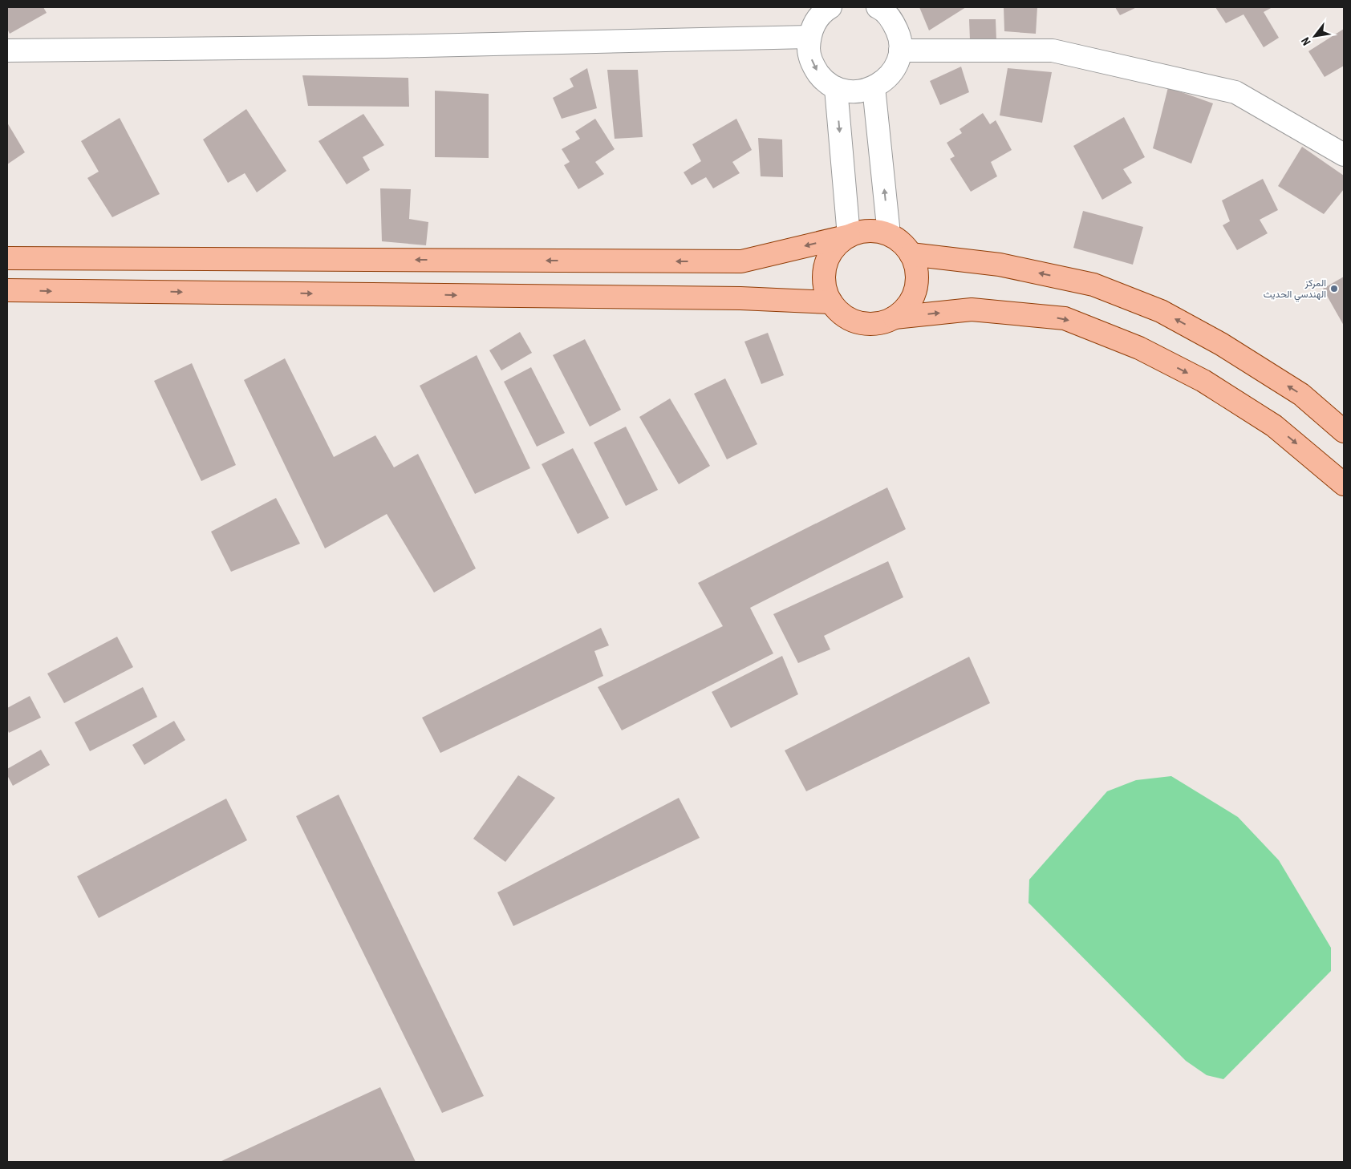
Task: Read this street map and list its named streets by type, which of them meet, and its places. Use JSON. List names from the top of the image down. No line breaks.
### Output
{"places":["المركز الهندسي الحديث"],"north":"bottom left"}
